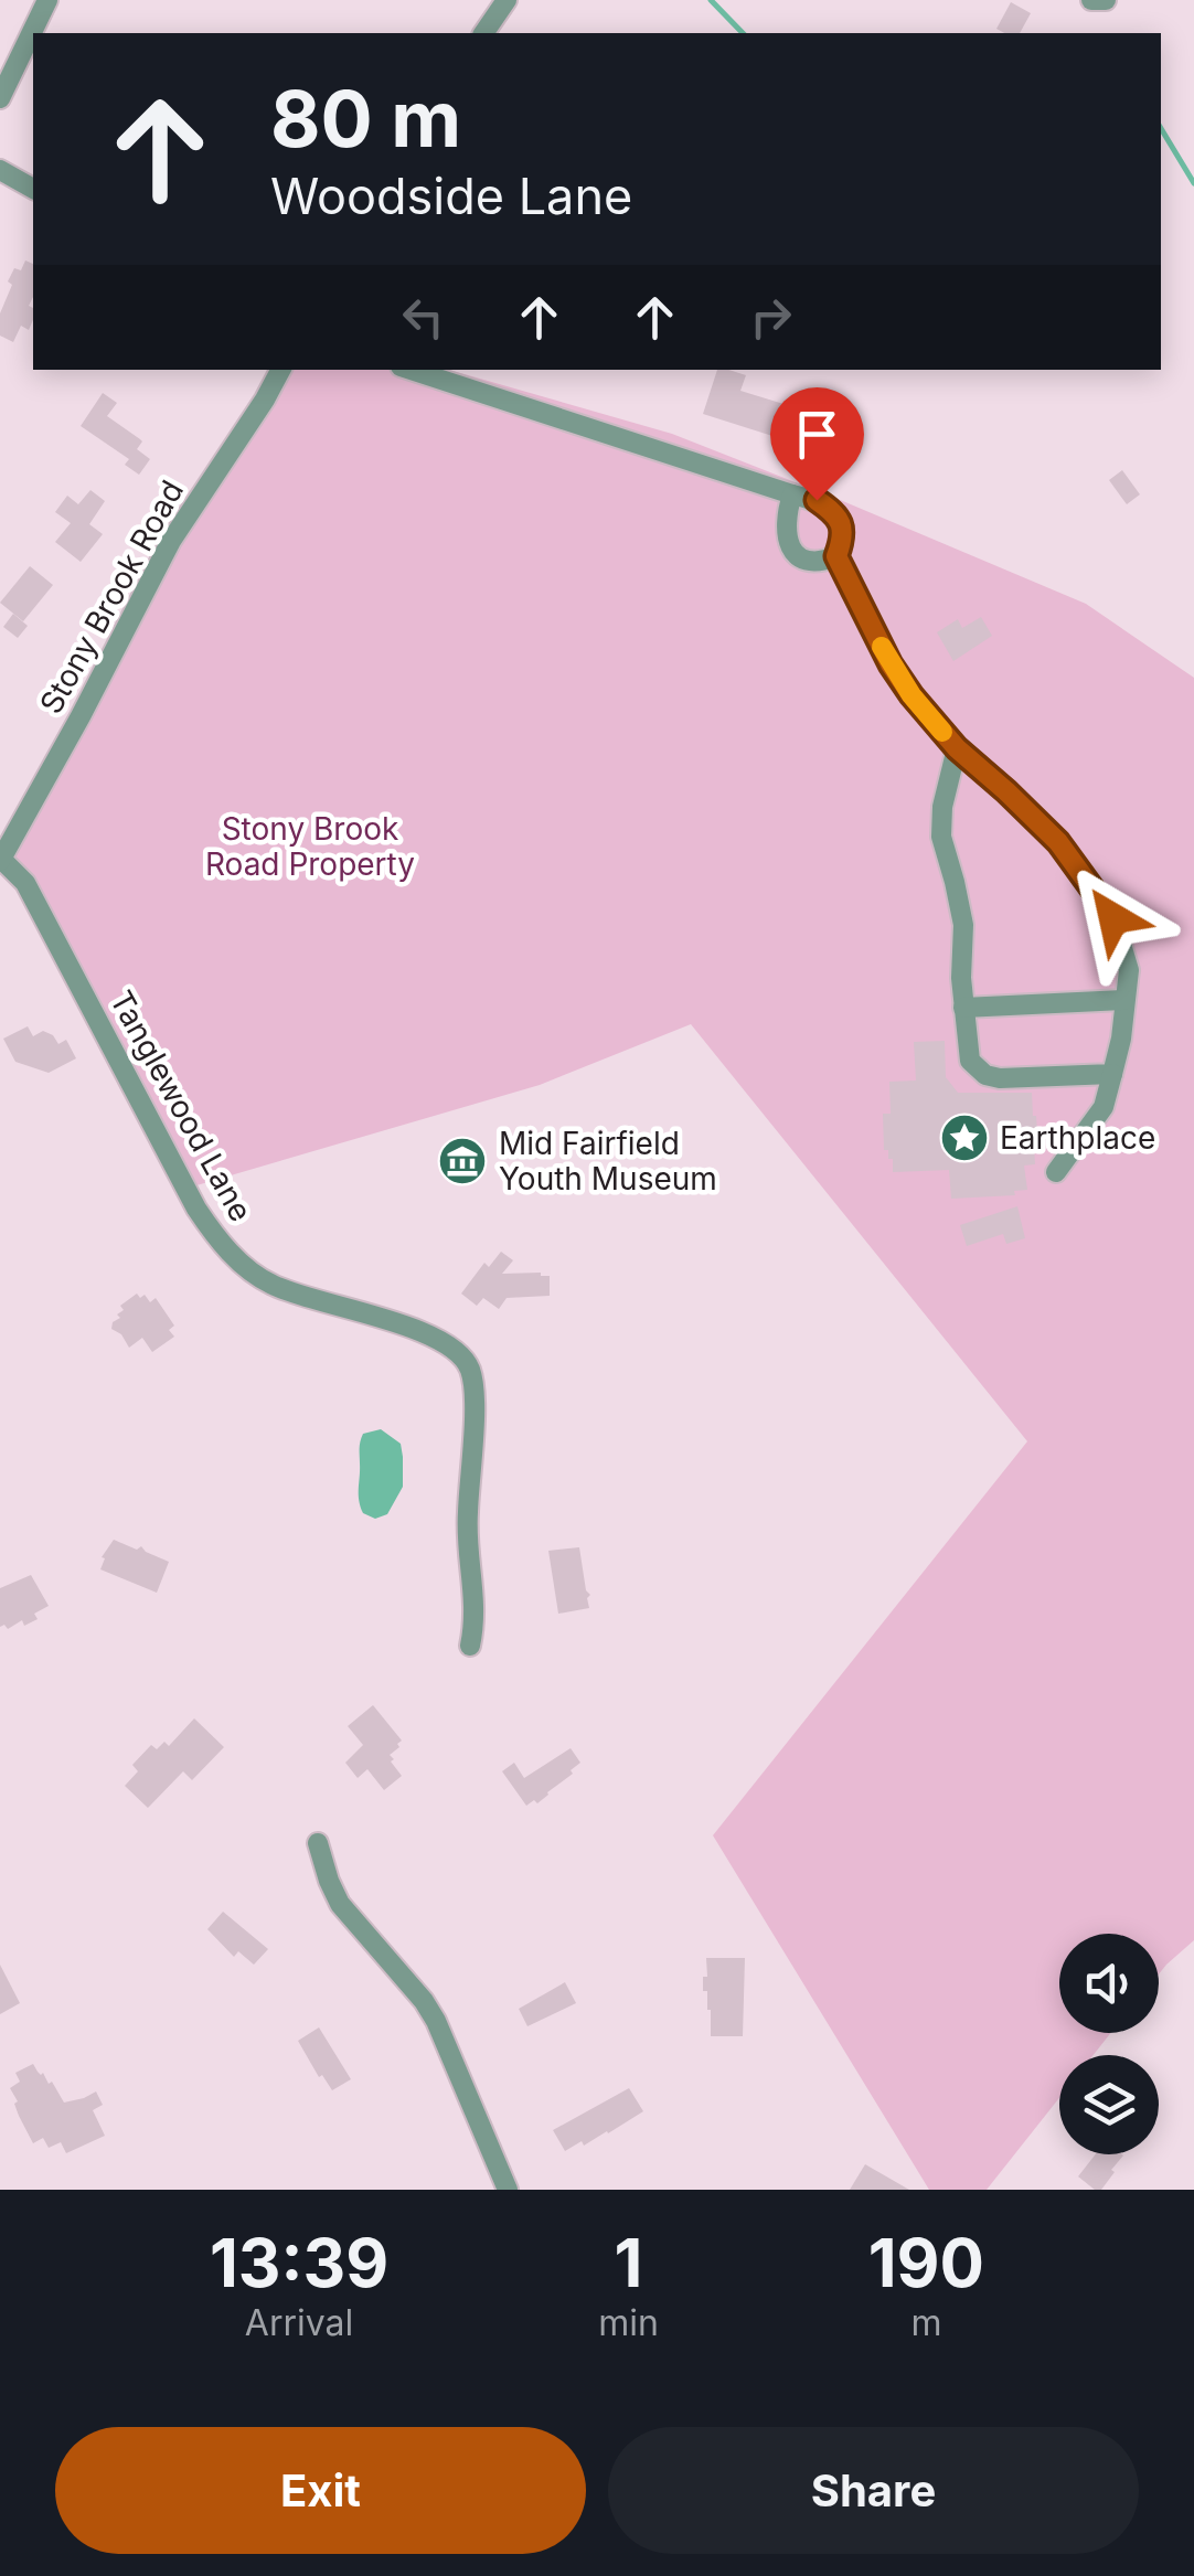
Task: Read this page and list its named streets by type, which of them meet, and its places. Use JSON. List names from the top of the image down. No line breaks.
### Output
{"streets":{"street":["Stony Brook Road","Tanglewood Lane"]},"crossings":[["Stony Brook Road","Tanglewood Lane"]],"parks":["Stony Brook Road Property"],"places":{"place":["Earthplace"],"museum":["Mid Fairfield Youth Museum"]},"page":{"turn":["80 m","Woodside Lane"],"eta":["13:39","Arrival","1","min","190","m"],"buttons":["Exit","Share"]}}
